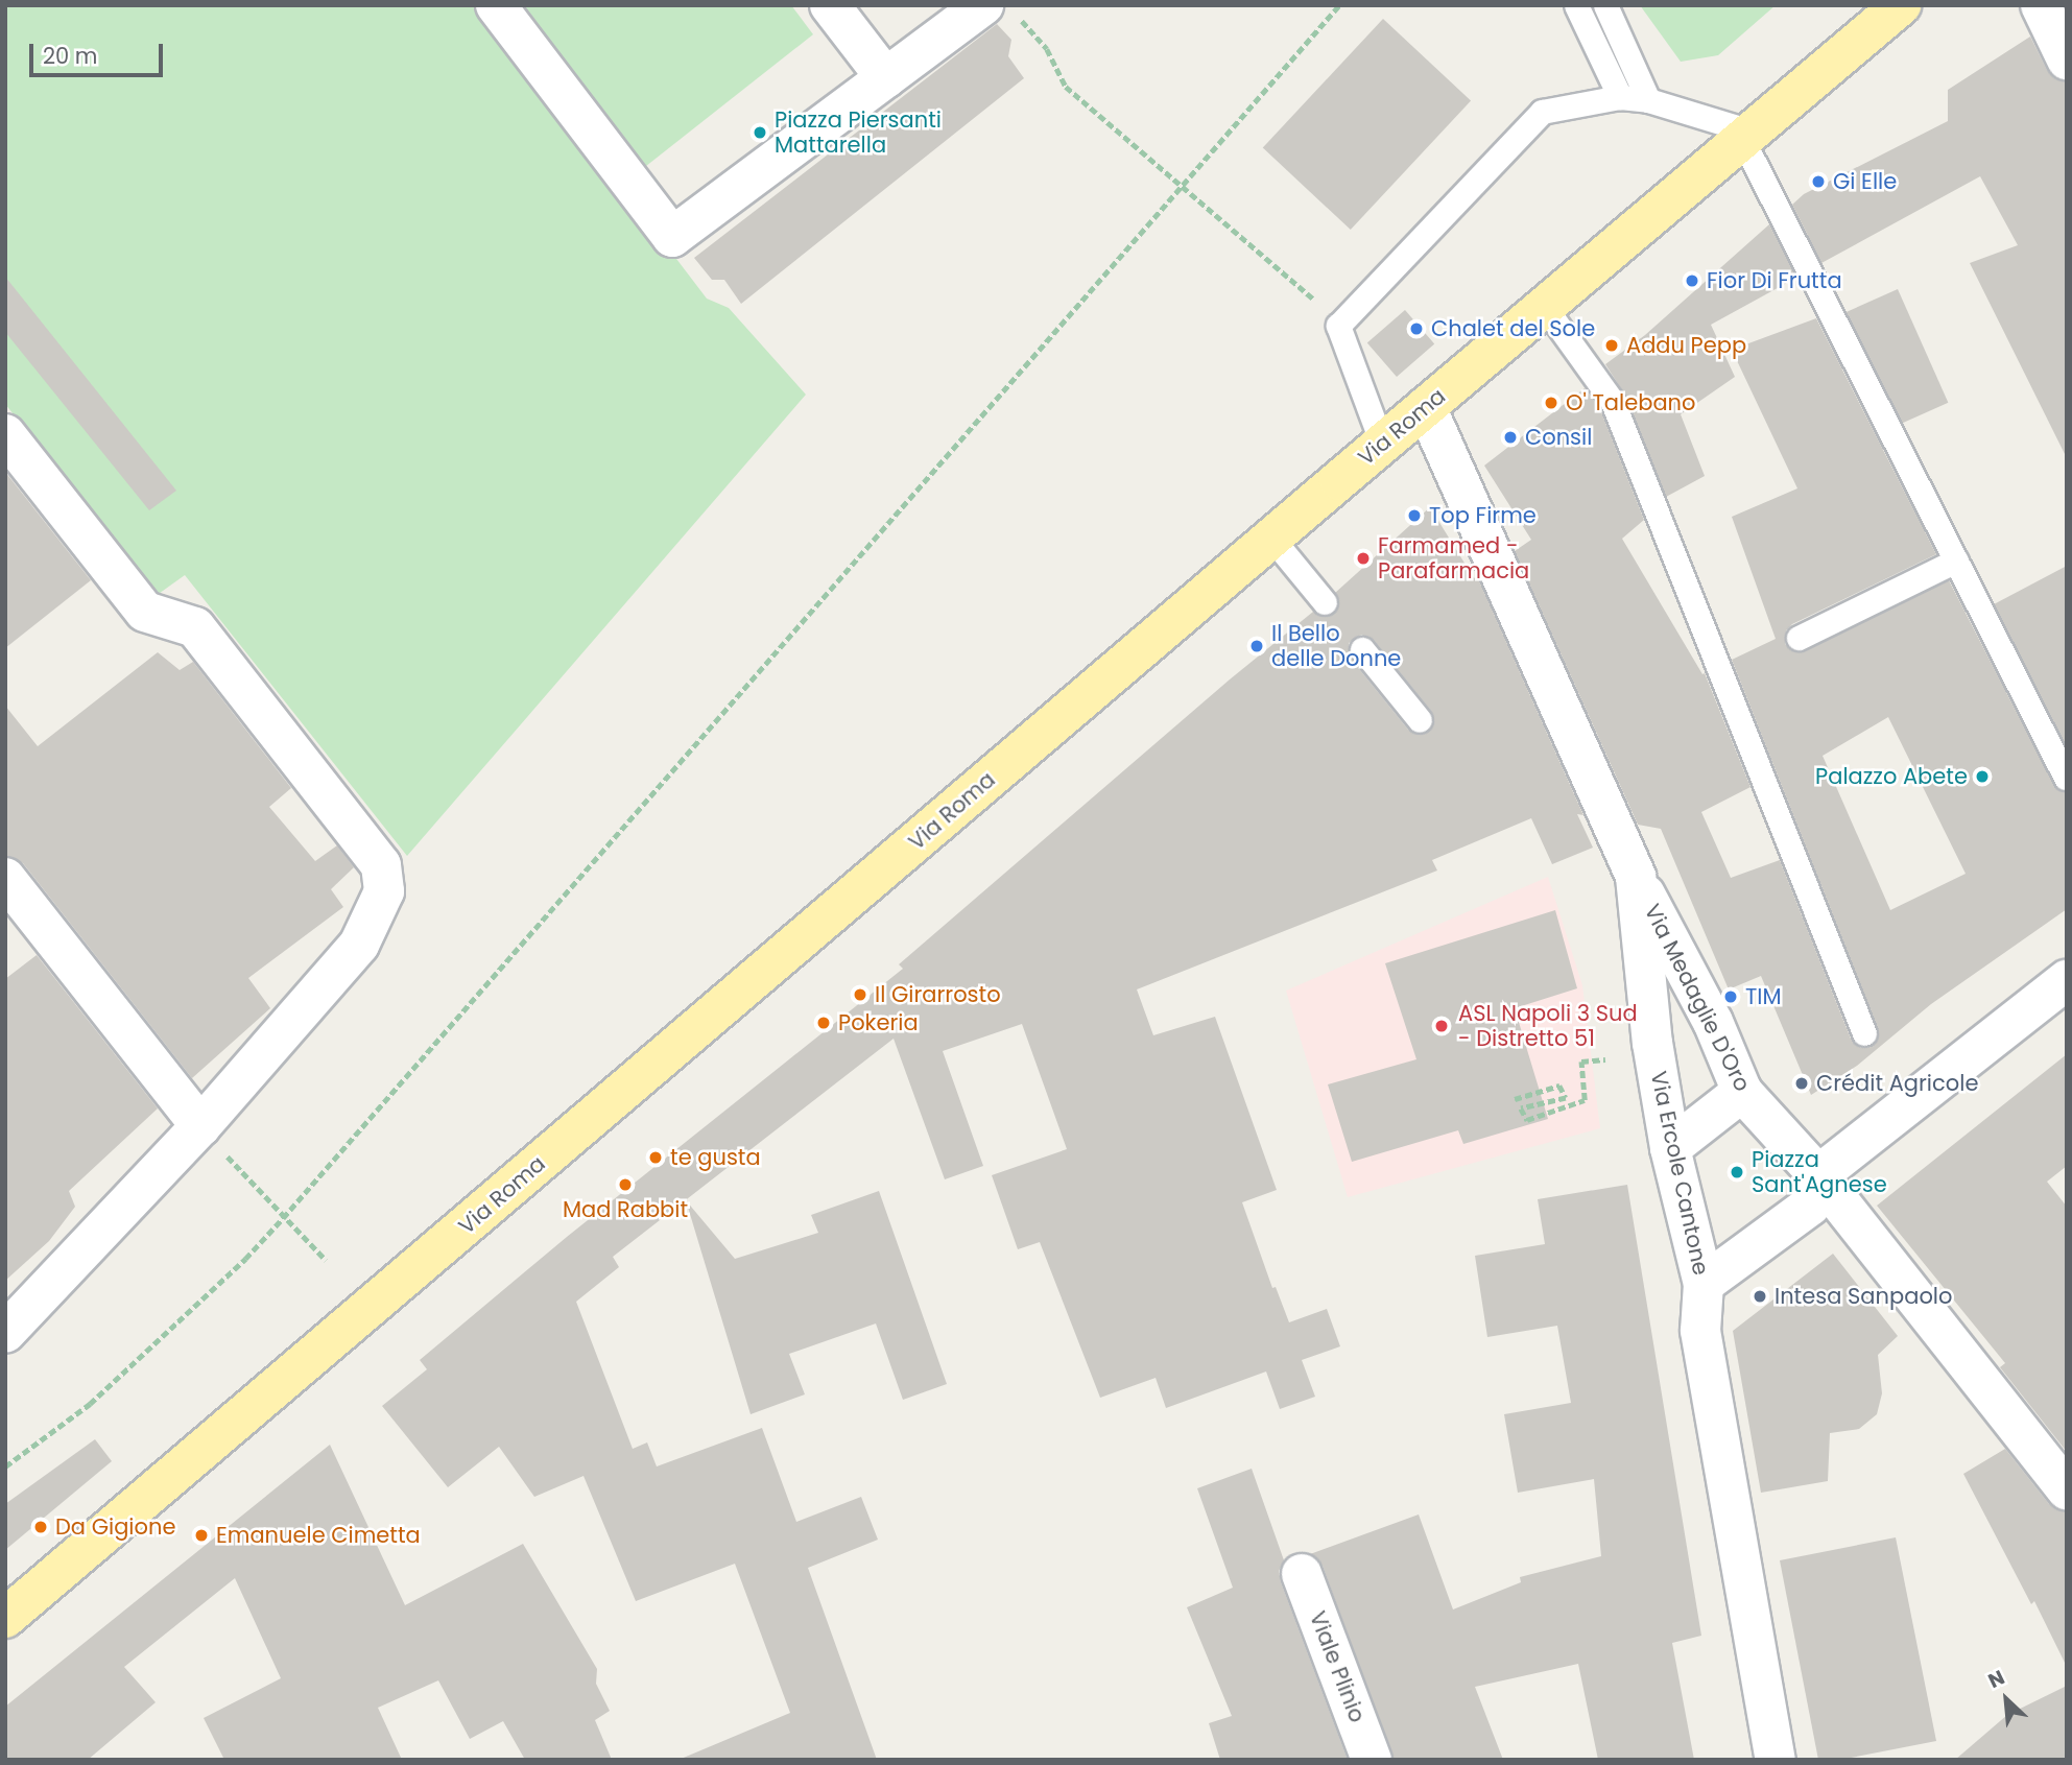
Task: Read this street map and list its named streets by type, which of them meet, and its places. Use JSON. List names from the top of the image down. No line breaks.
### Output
{"streets":{"main road":["Via Roma"],"street":["Via Medaglie D'Oro","Via Ercole Cantone","Viale Plinio"]},"crossings":[["Via Roma","Via Ercole Cantone"],["Via Medaglie D'Oro","Via Ercole Cantone"]],"places":["Piazza Piersanti Mattarella","Gi Elle","Fior Di Frutta","Chalet del Sole","Addu Pepp","O' Talebano","Consil","Top Firme","Farmamed - Parafarmacia","Il Bello delle Donne","Palazzo Abete","Il Girarrosto","TIM","Pokeria","ASL Napoli 3 Sud - Distretto 51","Crédit Agricole","te gusta","Piazza Sant'Agnese","Mad Rabbit","Intesa Sanpaolo","Da Gigione","Emanuele Cimetta"],"scale_bar":"20 m","north":"top left"}
